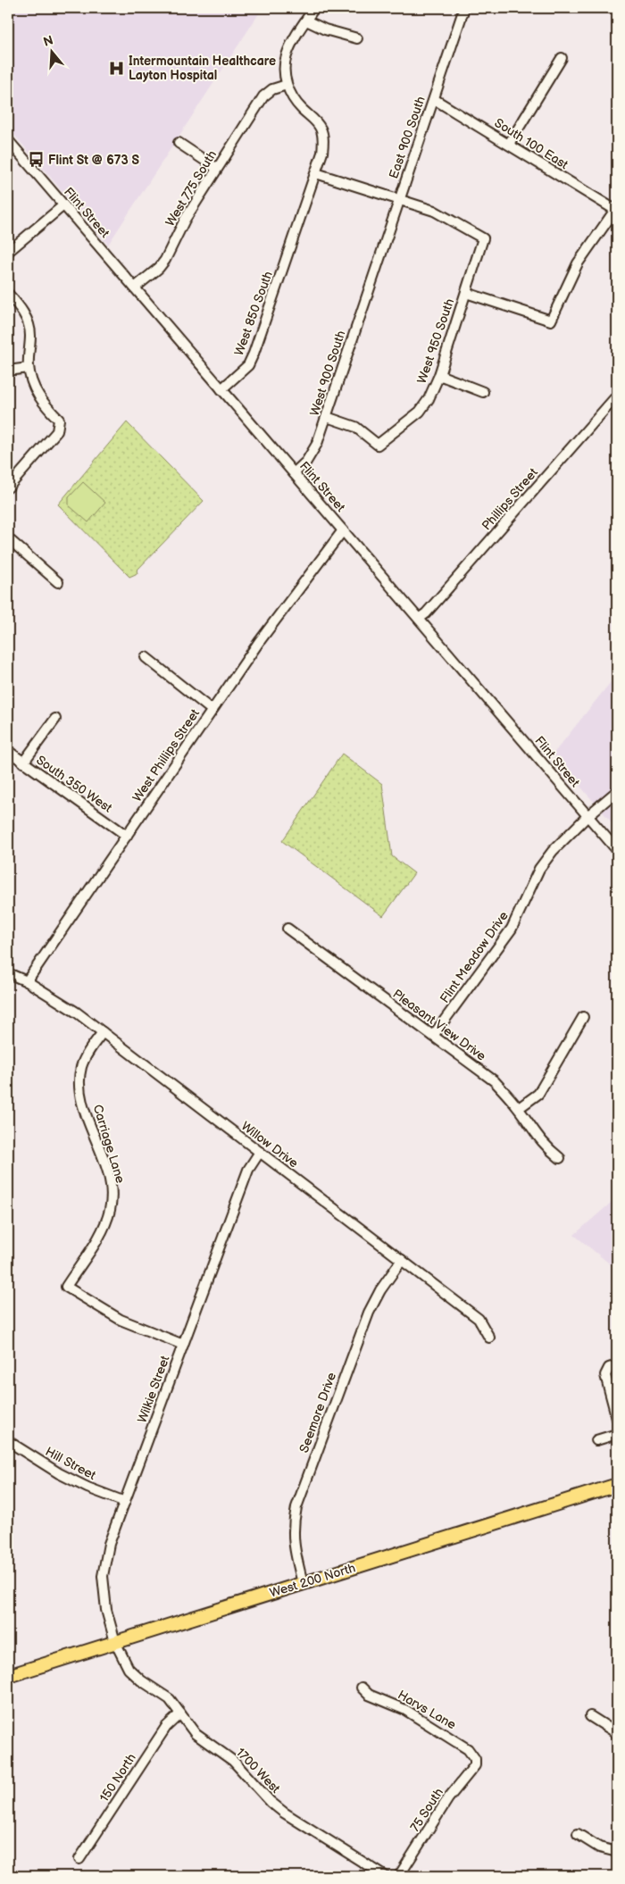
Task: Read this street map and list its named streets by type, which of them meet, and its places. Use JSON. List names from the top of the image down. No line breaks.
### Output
{"streets":{"main road":["West 200 North"],"street":["East 900 South","South 100 East","West 775 South","Flint Street","West 850 South","West 950 South","West 900 South","Phillips Street","West Phillips Street","South 350 West","Flint Meadow Drive","Pleasant View Drive","Carriage Lane","Willow Drive","Wilkie Street","Seemore Drive","Hill Street","Harvs Lane","1700 West","150 North","75 South"]},"crossings":[["East 900 South","South 100 East"],["East 900 South","West 950 South"],["East 900 South","West 900 South"],["West 775 South","Flint Street"],["West 775 South","West 850 South"],["Flint Street","West 850 South"],["Flint Street","West 900 South"],["Flint Street","Phillips Street"],["Flint Street","West Phillips Street"],["Flint Street","Flint Meadow Drive"],["West 950 South","West 900 South"],["West Phillips Street","South 350 West"],["West Phillips Street","Willow Drive"],["Flint Meadow Drive","Pleasant View Drive"],["Carriage Lane","Willow Drive"],["Carriage Lane","Wilkie Street"],["Willow Drive","Wilkie Street"],["Willow Drive","Seemore Drive"],["Wilkie Street","Hill Street"],["Wilkie Street","West 200 North"],["Wilkie Street","1700 West"],["Seemore Drive","West 200 North"],["West 200 North","1700 West"],["Harvs Lane","75 South"],["1700 West","150 North"]],"places":{"hospital":["Intermountain Healthcare Layton Hospital"],"bus stop":["Flint St @ 673 S"]},"north":"top"}
